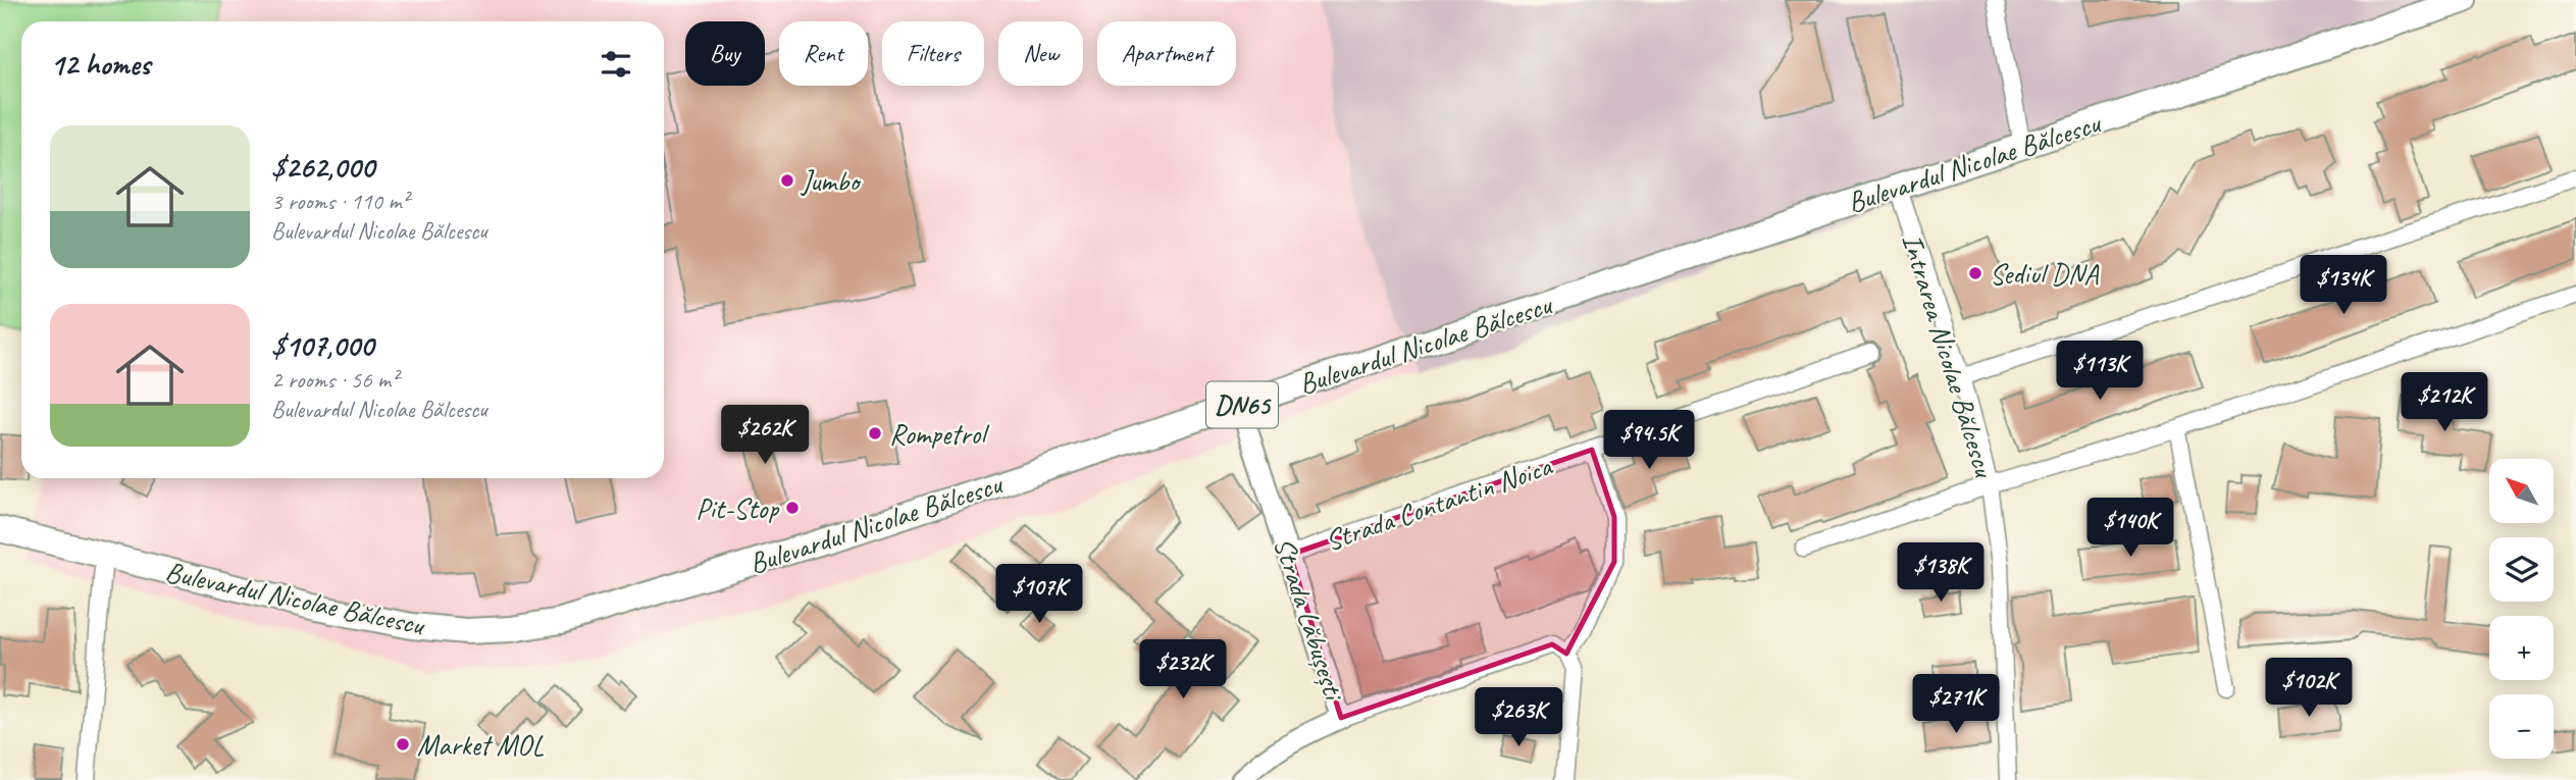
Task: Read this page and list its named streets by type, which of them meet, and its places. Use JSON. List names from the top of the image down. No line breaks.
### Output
{"streets":{"main road":["Bulevardul Nicolae Bălcescu","DN65"],"street":["Intrarea Nicolae Bălcescu","Strada Contantin Noica","Strada Lăbușești"]},"crossings":[["Bulevardul Nicolae Bălcescu","Intrarea Nicolae Bălcescu"],["Bulevardul Nicolae Bălcescu","Strada Lăbușești"],["Strada Contantin Noica","Strada Lăbușești"]],"places":["Jumbo","Sediul DNA","Rompetrol","Pit-Stop","Market MOL"],"north":"top left","page":{"chip":["Buy","Rent","Filters","New","Apartment"],"heading":"12 homes","list":[{"name":"$262,000","note":"3 rooms · 110 m² · Bulevardul Nicolae Bălcescu"},{"name":"$107,000","note":"2 rooms · 56 m² · Bulevardul Nicolae Bălcescu"}],"price":["$134K","$113K","$212K","$262K","$94.5K","$140K","$138K","$107K","$232K","$102K","$271K","$263K"],"map_buttons":["+","−"]}}
